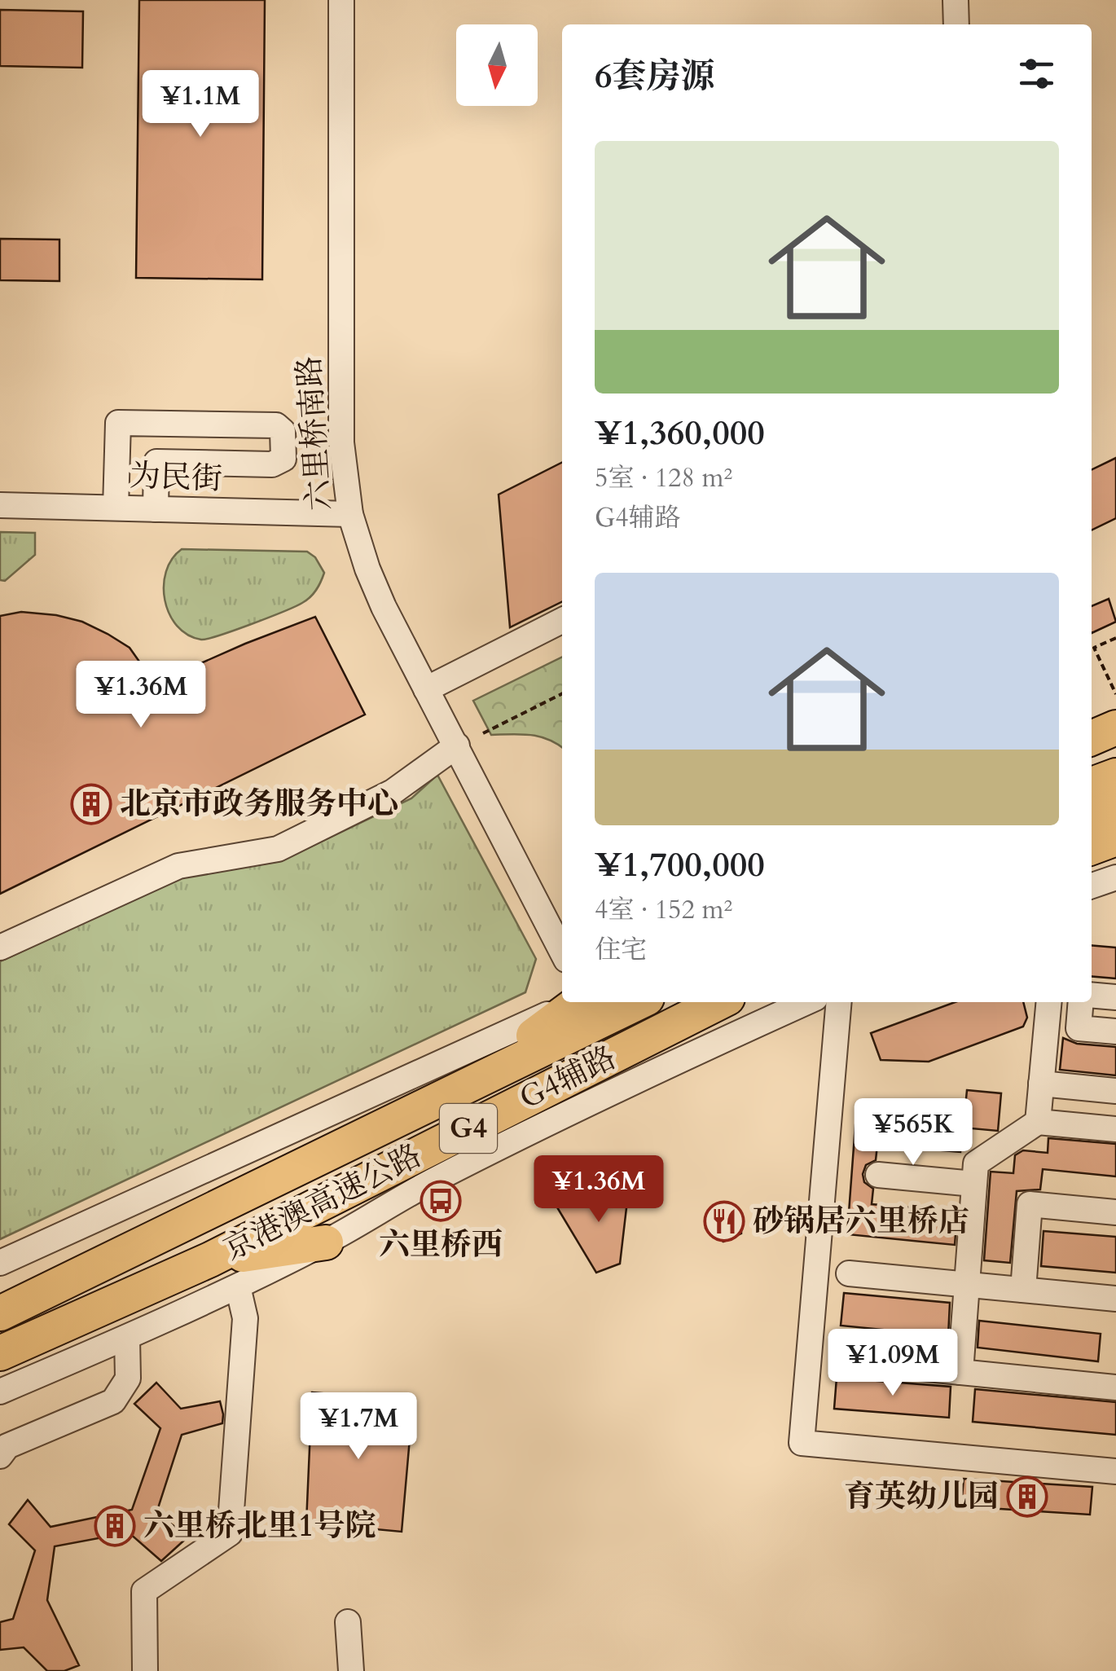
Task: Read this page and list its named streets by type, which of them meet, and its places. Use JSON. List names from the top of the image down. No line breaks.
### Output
{"streets":{"highway":["G4","京港澳高速公路"],"street":["六里桥南路","为民街","G4辅路"]},"crossings":[["六里桥南路","为民街"],["G4","京港澳高速公路"]],"places":{"building":["北京市政务服务中心","育英幼儿园","六里桥北里1号院"],"bus stop":["六里桥西"],"restaurant":["砂锅居六里桥店"]},"north":"bottom","page":{"heading":"6套房源","price":["¥1.1M","¥1.36M","¥565K","¥1.36M","¥1.09M","¥1.7M"],"list":[{"name":"¥1,360,000","note":"5室 · 128 m² · G4辅路"},{"name":"¥1,700,000","note":"4室 · 152 m² · 住宅"}]}}
